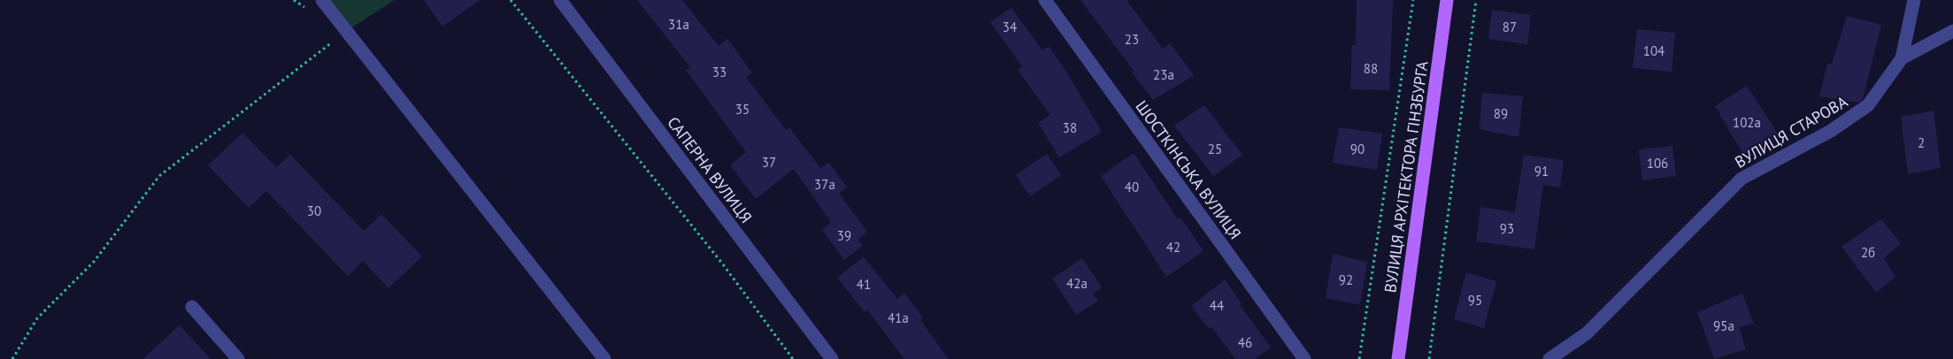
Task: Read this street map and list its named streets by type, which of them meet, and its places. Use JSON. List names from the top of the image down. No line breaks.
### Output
{"streets":{"main road":["ВУЛИЦЯ АРХІТЕКТОРА ГІНЗБУРГА"],"street":["ВУЛИЦЯ СТАРОВА","САПЕРНА ВУЛИЦЯ","ШОСТКІНСЬКА ВУЛИЦЯ"]},"house_numbers":["31а","34","87","23","104","88","33","23а","35","89","102а","38","2","25","90","37","106","91","37а","40","30","93","39","42","2б","92","42а","41","95","44","41а","95а","46"]}
